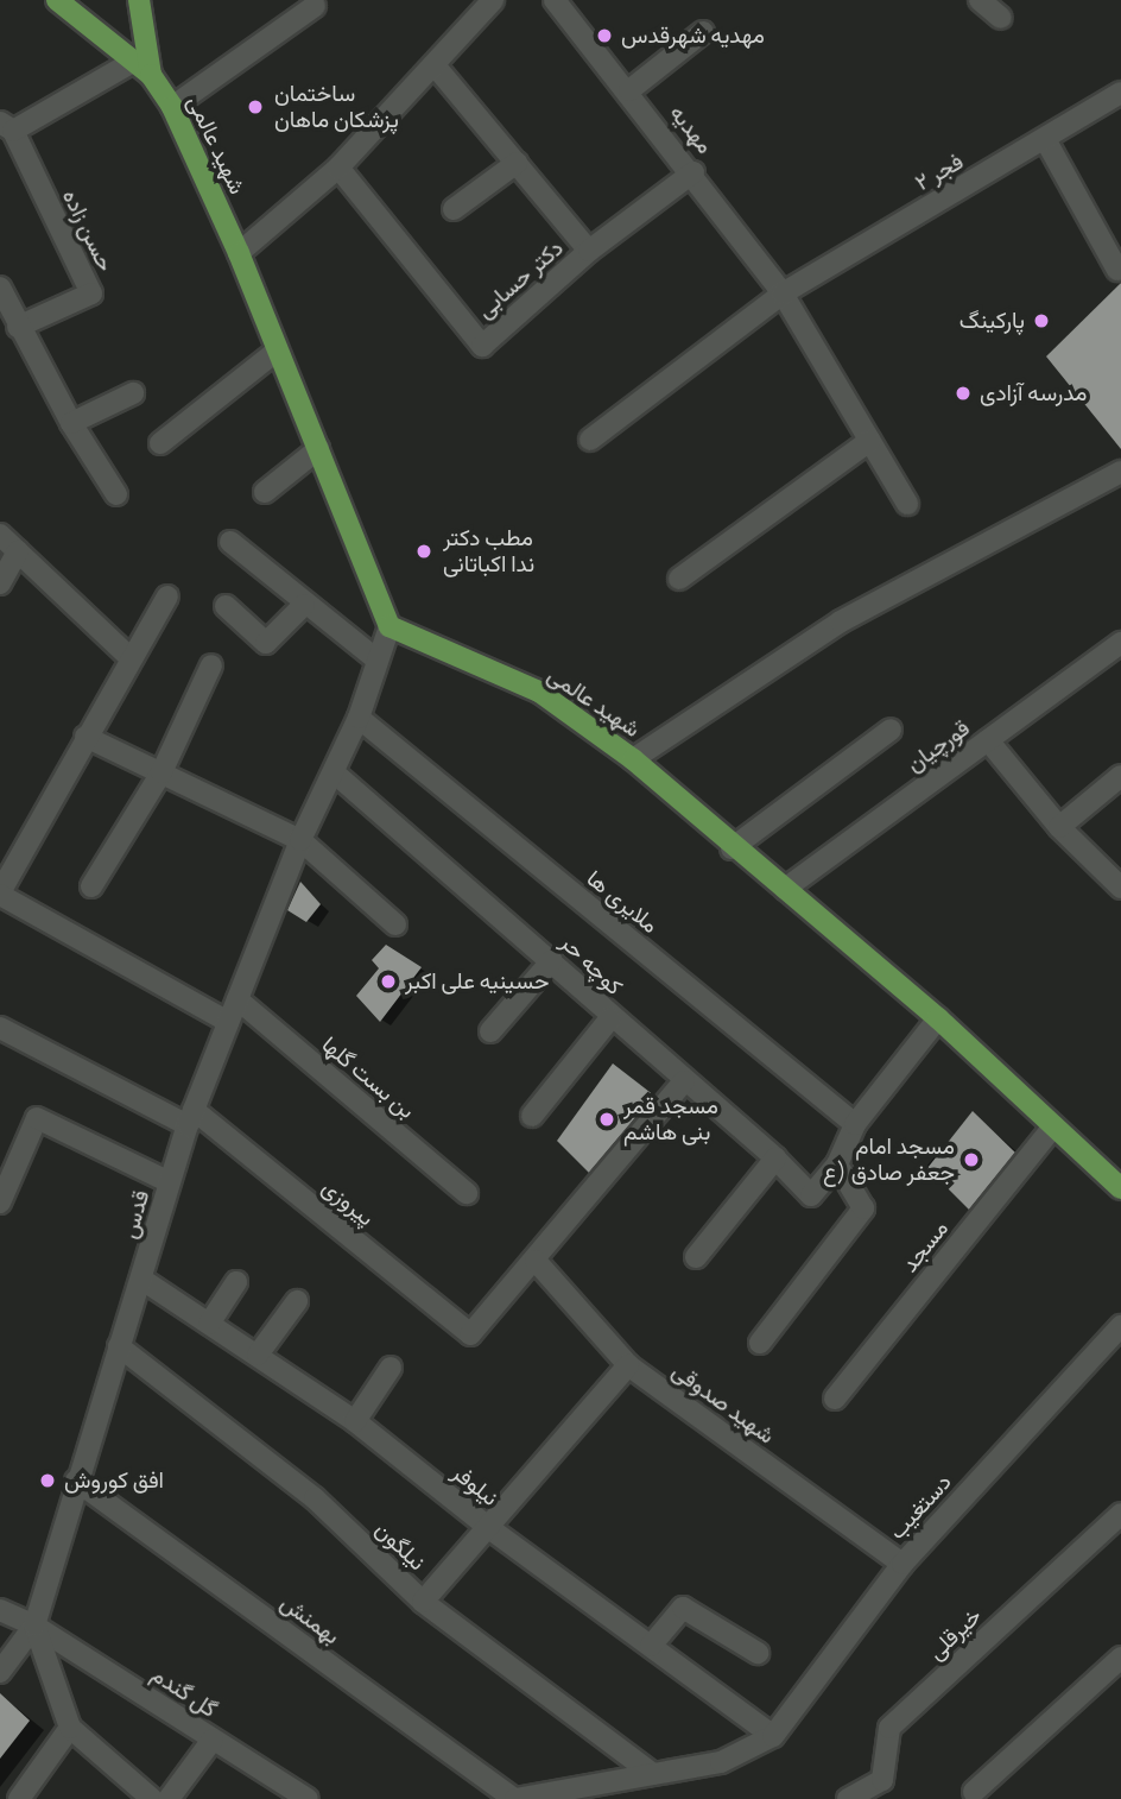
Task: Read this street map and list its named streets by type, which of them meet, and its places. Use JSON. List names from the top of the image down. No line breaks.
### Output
{"streets":{"main road":["شهید عالمی"],"street":["مهدیه","فجر ۲","حسن زاده","دکتر حسابی","قورچیان","ملایری ها","کوچه حر","بن بست گلها","پیروزی","قدس","مسجد","شهید صدوقی","نیلوفر","دستغیب","نیلگون","بهمنش","خیرقلی","گل گندم"]},"crossings":[["مهدیه","فجر ۲"],["مهدیه","دکتر حسابی"],["شهید عالمی","قورچیان"],["شهید عالمی","قدس"],["شهید عالمی","مسجد"],["ملایری ها","قدس"],["کوچه حر","قدس"],["بن بست گلها","قدس"],["پیروزی","قدس"],["پیروزی","شهید صدوقی"],["قدس","نیلوفر"],["قدس","نیلگون"],["قدس","بهمنش"],["قدس","گل گندم"],["شهید صدوقی","دستغیب"],["نیلوفر","دستغیب"]],"places":["مهدیه شهرقدس","ساختمان پزشکان ماهان","پارکینگ","مدرسه آزادی","مطب دکتر ندا اکباتانی","حسینیه علی اکبر","مسجد قمر بنی هاشم","مسجد امام جعفر صادق (ع","افق کوروش"]}
